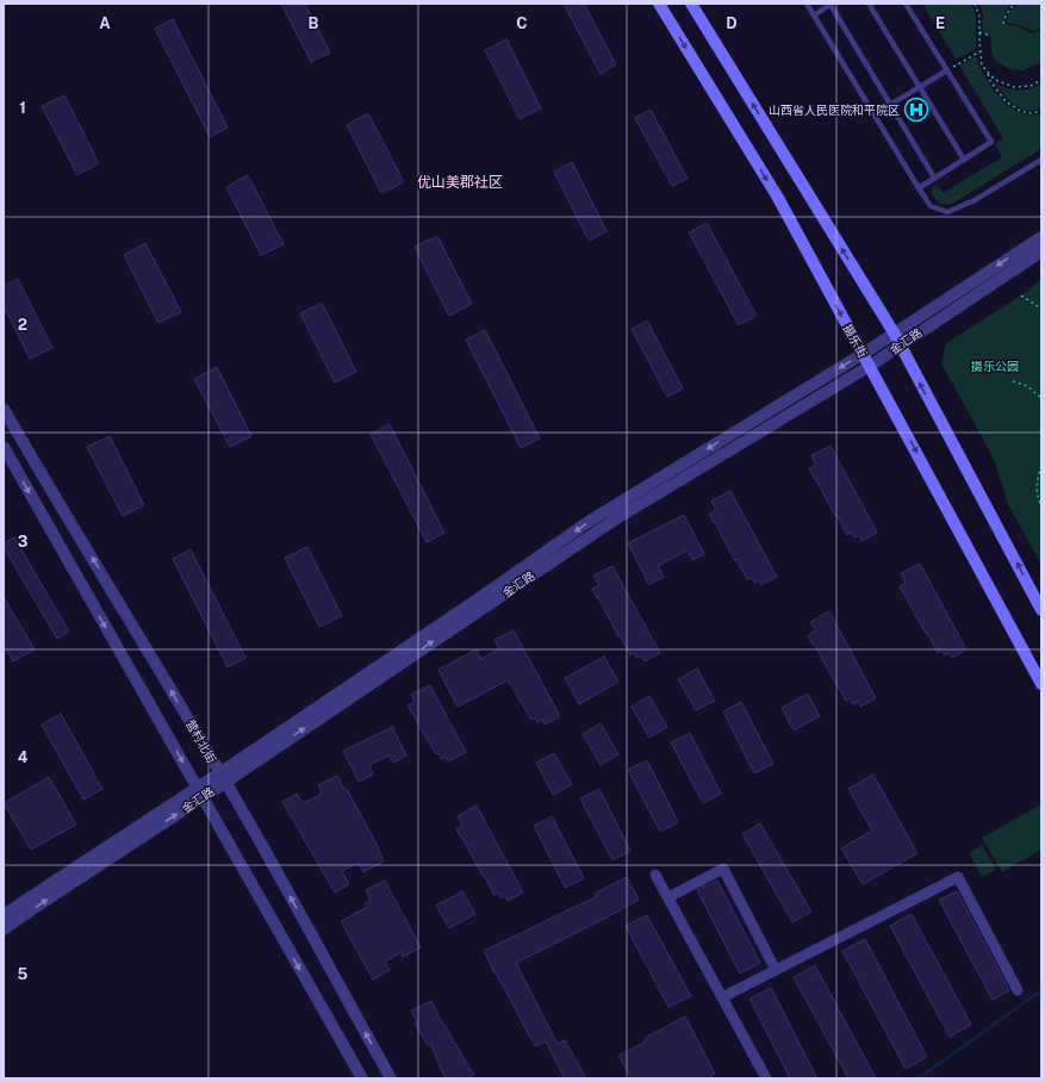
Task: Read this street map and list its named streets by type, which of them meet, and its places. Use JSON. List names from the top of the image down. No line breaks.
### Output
{"streets":{"main road":["摄乐街"],"street":["金汇路","营村北街"]},"crossings":[["摄乐街","金汇路"],["金汇路","营村北街"]],"districts":["优山美郡社区"],"parks":["摄乐公园"],"places":{"hospital":["山西省人民医院和平院区"]},"grid":{"columns":["A","B","C","D","E"],"rows":["1","2","3","4","5"]}}
